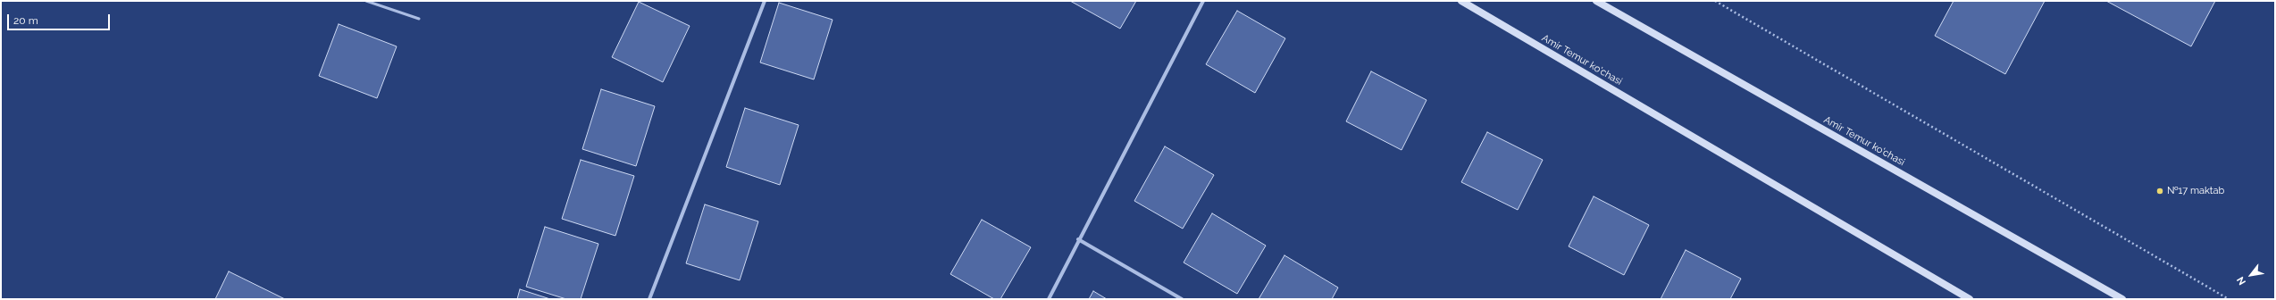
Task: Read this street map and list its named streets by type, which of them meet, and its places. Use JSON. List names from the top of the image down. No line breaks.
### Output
{"streets":{"main road":["Amir Temur ko'chasi"]},"places":["№17 maktab"],"scale_bar":"20 m","north":"bottom left"}
